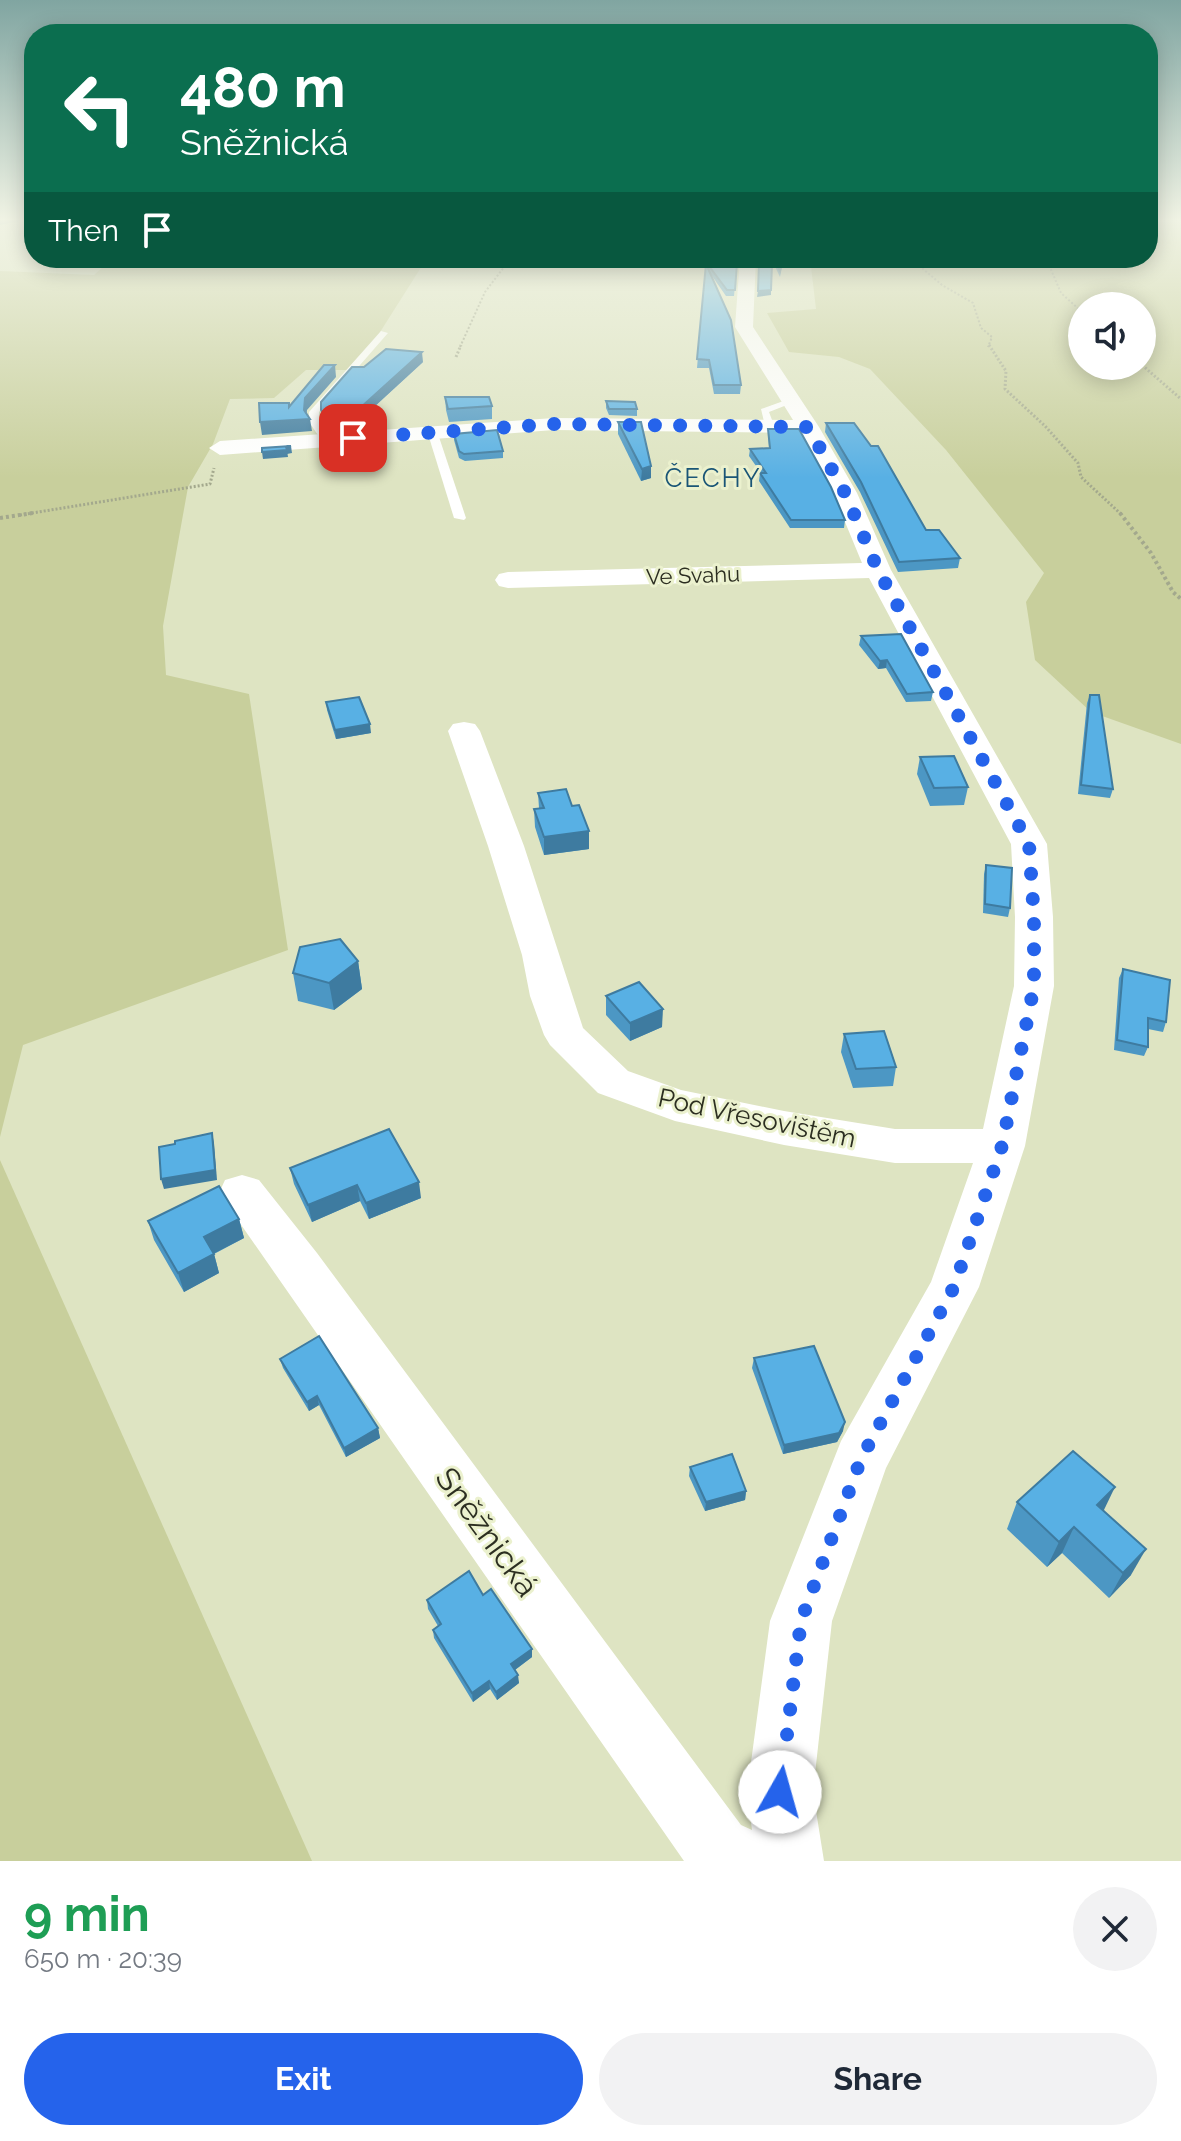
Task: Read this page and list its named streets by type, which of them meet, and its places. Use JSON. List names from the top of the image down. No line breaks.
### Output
{"streets":{"street":["Ve Svahu","Pod Vřesovištěm","Sněžnická"]},"districts":["ČECHY"],"page":{"turn":["480 m","Sněžnická"],"then":"Then","heading":["9 min","650 m · 20:39"],"buttons":["Exit","Share"]}}
